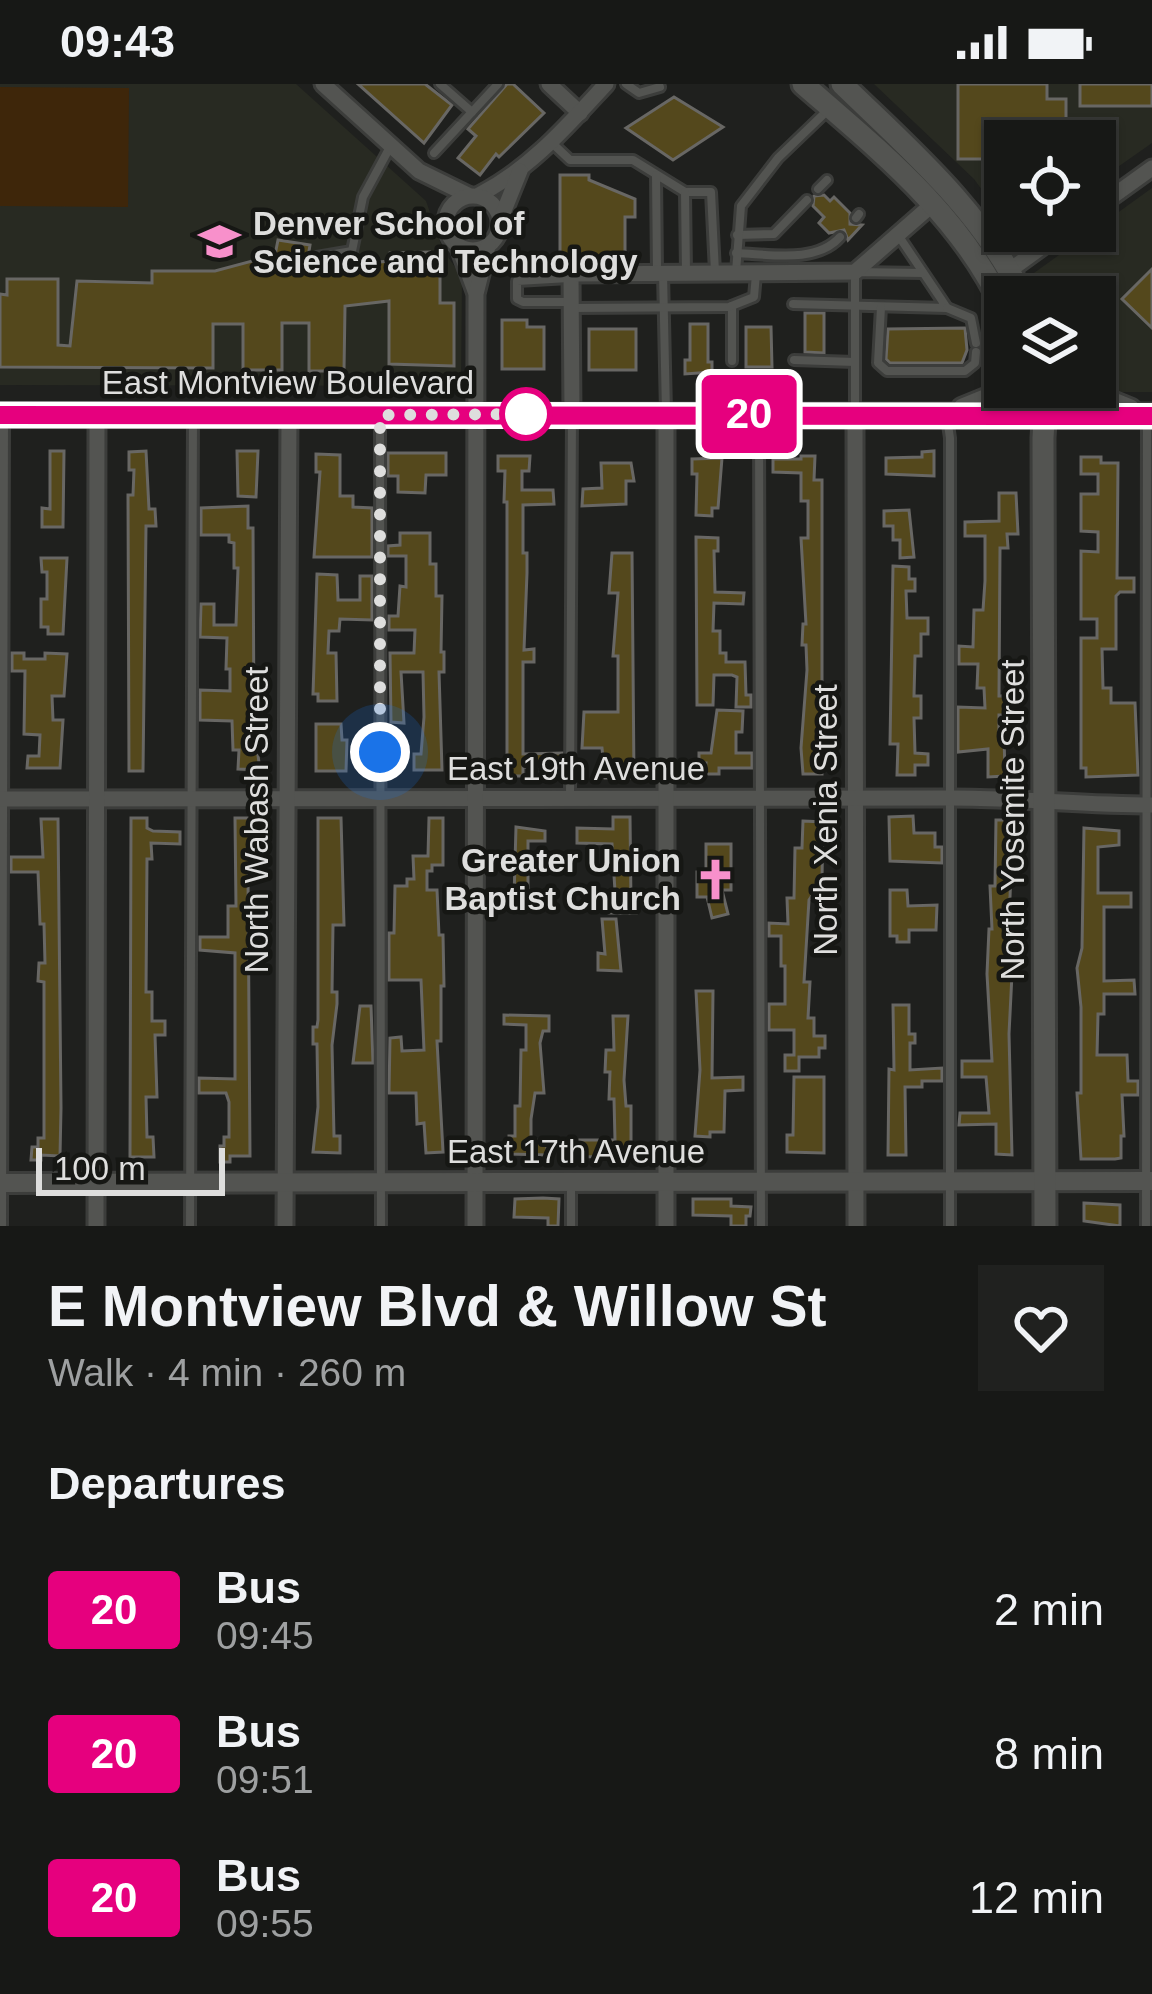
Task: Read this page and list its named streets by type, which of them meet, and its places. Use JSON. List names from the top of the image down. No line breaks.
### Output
{"streets":{"main road":["East Montview Boulevard","North Yosemite Street"],"street":["East 19th Avenue","North Wabash Street","North Xenia Street","East 17th Avenue"]},"crossings":[["East Montview Boulevard","North Wabash Street"],["East Montview Boulevard","North Xenia Street"],["East Montview Boulevard","North Yosemite Street"],["East 19th Avenue","North Wabash Street"],["East 19th Avenue","North Xenia Street"],["East 19th Avenue","North Yosemite Street"],["North Wabash Street","East 17th Avenue"],["North Xenia Street","East 17th Avenue"],["North Yosemite Street","East 17th Avenue"]],"places":{"school or university":["Denver School of Science and Technology"],"church":["Greater Union Baptist Church"]},"lines":["bus line 20"],"scale_bar":"100 m","page":{"status":"09:43","on_map":"20","scale":"100 m","heading":[["E Montview Blvd & Willow St","Walk · 4 min · 260 m"],"Departures"],"list":[{"mark":"20","name":"Bus","note":"09:45","value":"2 min"},{"mark":"20","name":"Bus","note":"09:51","value":"8 min"},{"mark":"20","name":"Bus","note":"09:55","value":"12 min"}]}}
